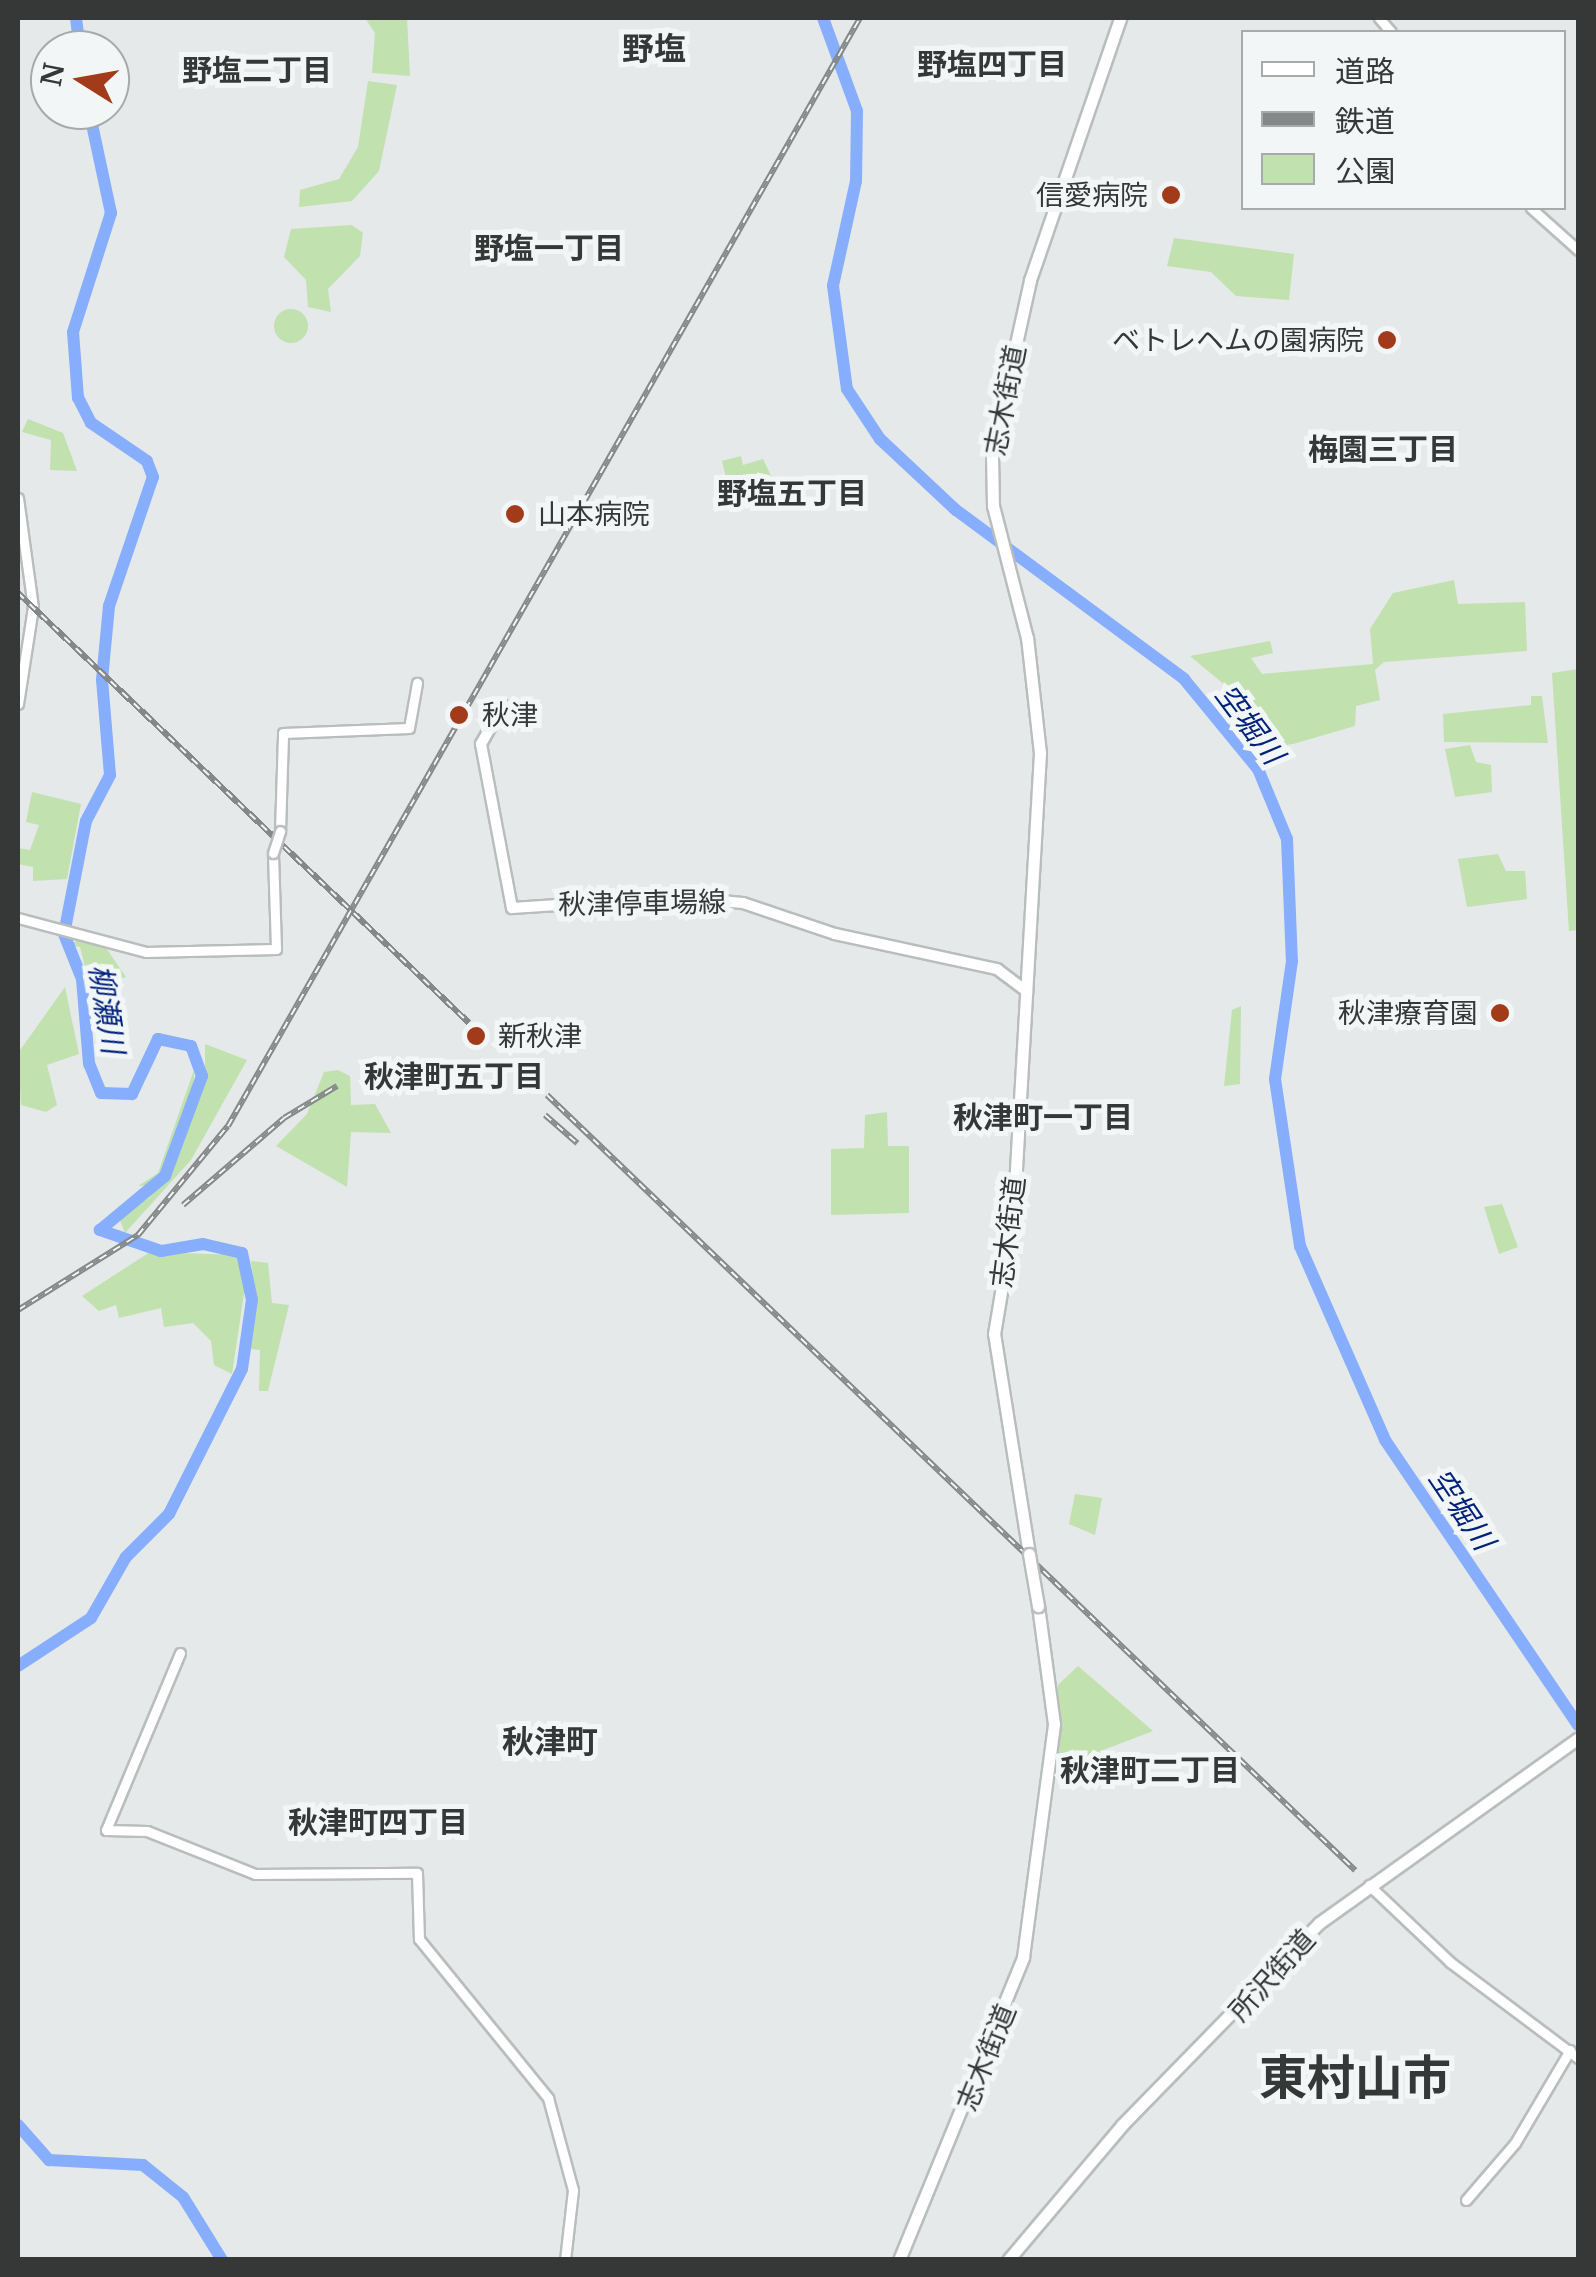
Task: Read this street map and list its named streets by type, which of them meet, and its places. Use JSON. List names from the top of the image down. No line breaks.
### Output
{"streets":{"main road":["志木街道","秋津停車場線","所沢街道"]},"crossings":[["志木街道","秋津停車場線"]],"districts":["野塩","野塩四丁目","野塩二丁目","野塩一丁目","梅園三丁目","野塩五丁目","秋津町五丁目","秋津町一丁目","秋津町","秋津町二丁目","秋津町四丁目","東村山市"],"water":["空堀川","柳瀬川"],"places":["信愛病院","ベトレヘムの園病院","山本病院","秋津","秋津療育園","新秋津"],"legend":["道路","鉄道","公園"],"north":"left"}
